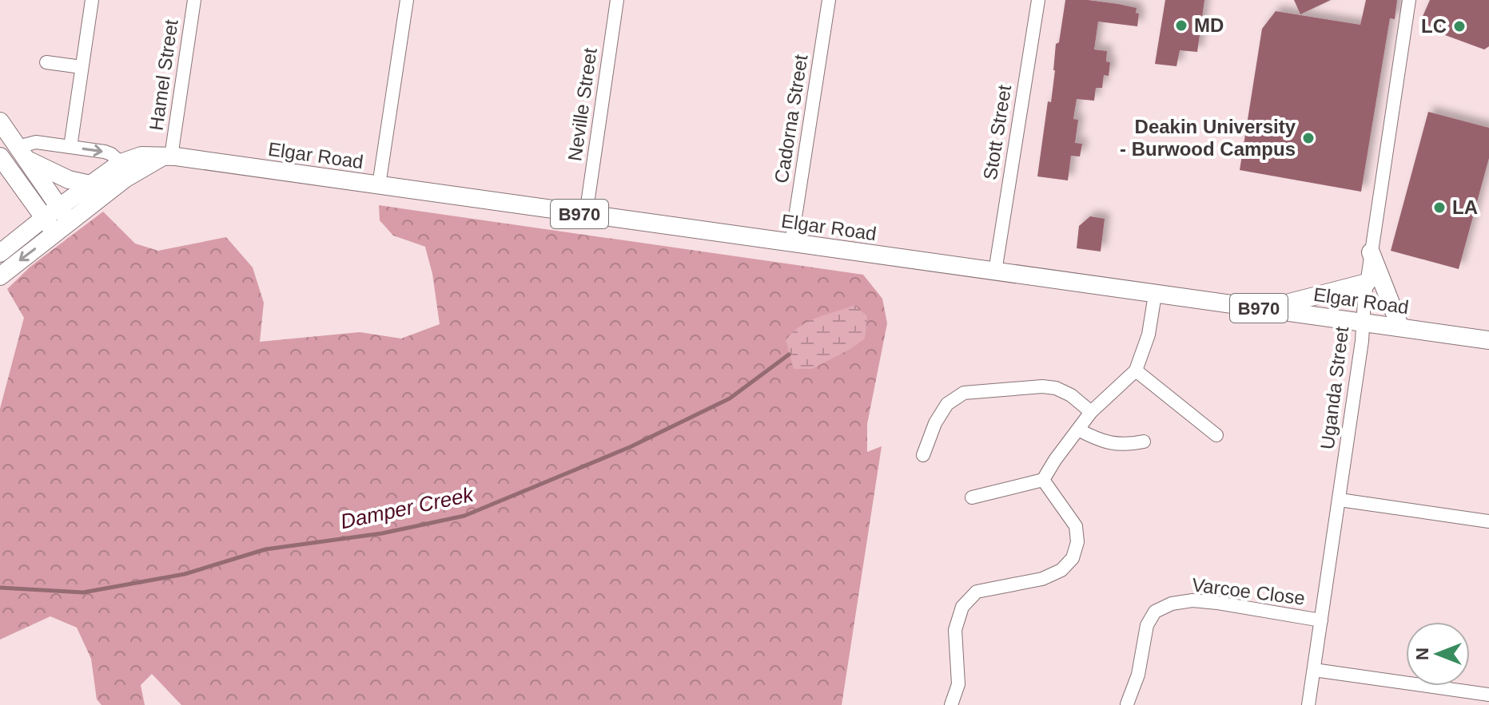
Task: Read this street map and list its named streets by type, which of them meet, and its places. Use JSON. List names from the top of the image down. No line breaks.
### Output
{"streets":{"main road":["Elgar Road","B970"],"street":["Hamel Street","Neville Street","Cadorna Street","Stott Street","Uganda Street","Varcoe Close"]},"crossings":[["Hamel Street","Elgar Road"],["Neville Street","Elgar Road"],["Cadorna Street","Elgar Road"],["Stott Street","Elgar Road"],["Elgar Road","Uganda Street"],["Uganda Street","Varcoe Close"]],"water":["Damper Creek"],"places":["MD","LC","Deakin University - Burwood Campus","LA"],"north":"left"}
